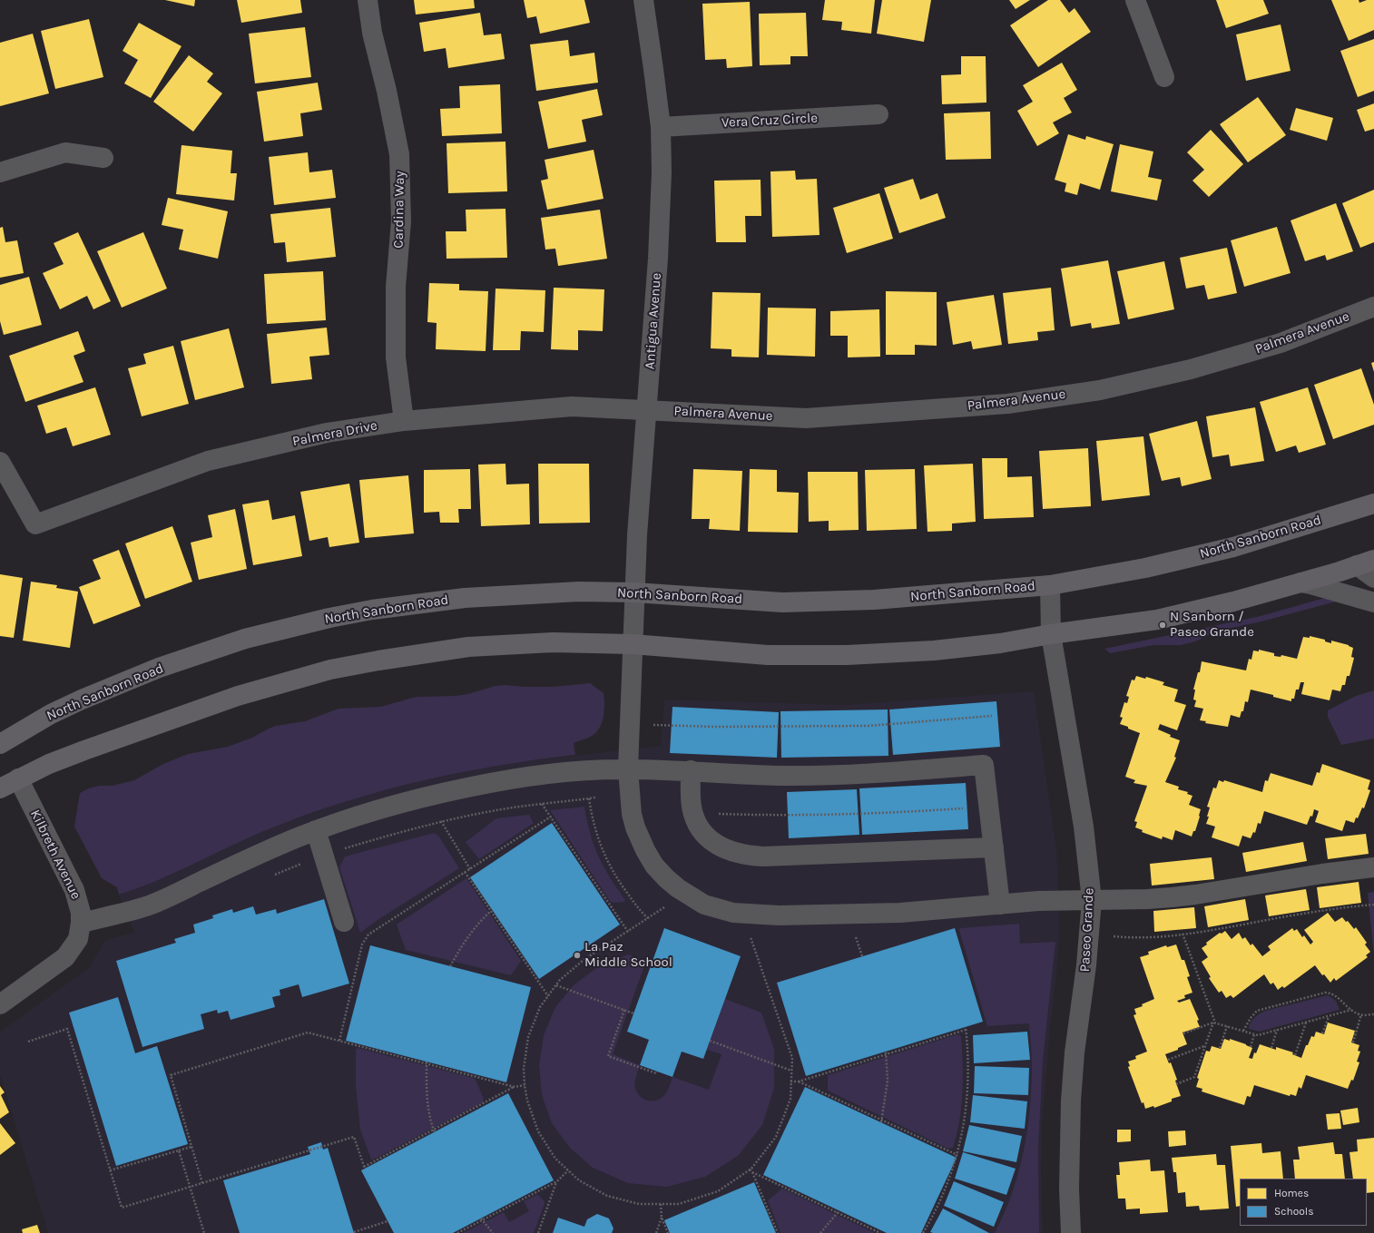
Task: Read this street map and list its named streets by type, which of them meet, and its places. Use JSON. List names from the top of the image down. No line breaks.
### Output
{"streets":{"main road":["North Sanborn Road"],"street":["Vera Cruz Circle","Cardina Way","Antigua Avenue","Palmera Avenue","Palmera Drive","Kilbreth Avenue","Paseo Grande"]},"crossings":[["Vera Cruz Circle","Antigua Avenue"],["Cardina Way","Palmera Drive"],["Antigua Avenue","Palmera Avenue"],["Antigua Avenue","Palmera Drive"],["Antigua Avenue","North Sanborn Road"],["Antigua Avenue","Paseo Grande"],["Palmera Avenue","Palmera Drive"],["North Sanborn Road","Paseo Grande"]],"places":["N Sanborn / Paseo Grande","La Paz Middle School"],"legend":["Homes","Schools"]}
